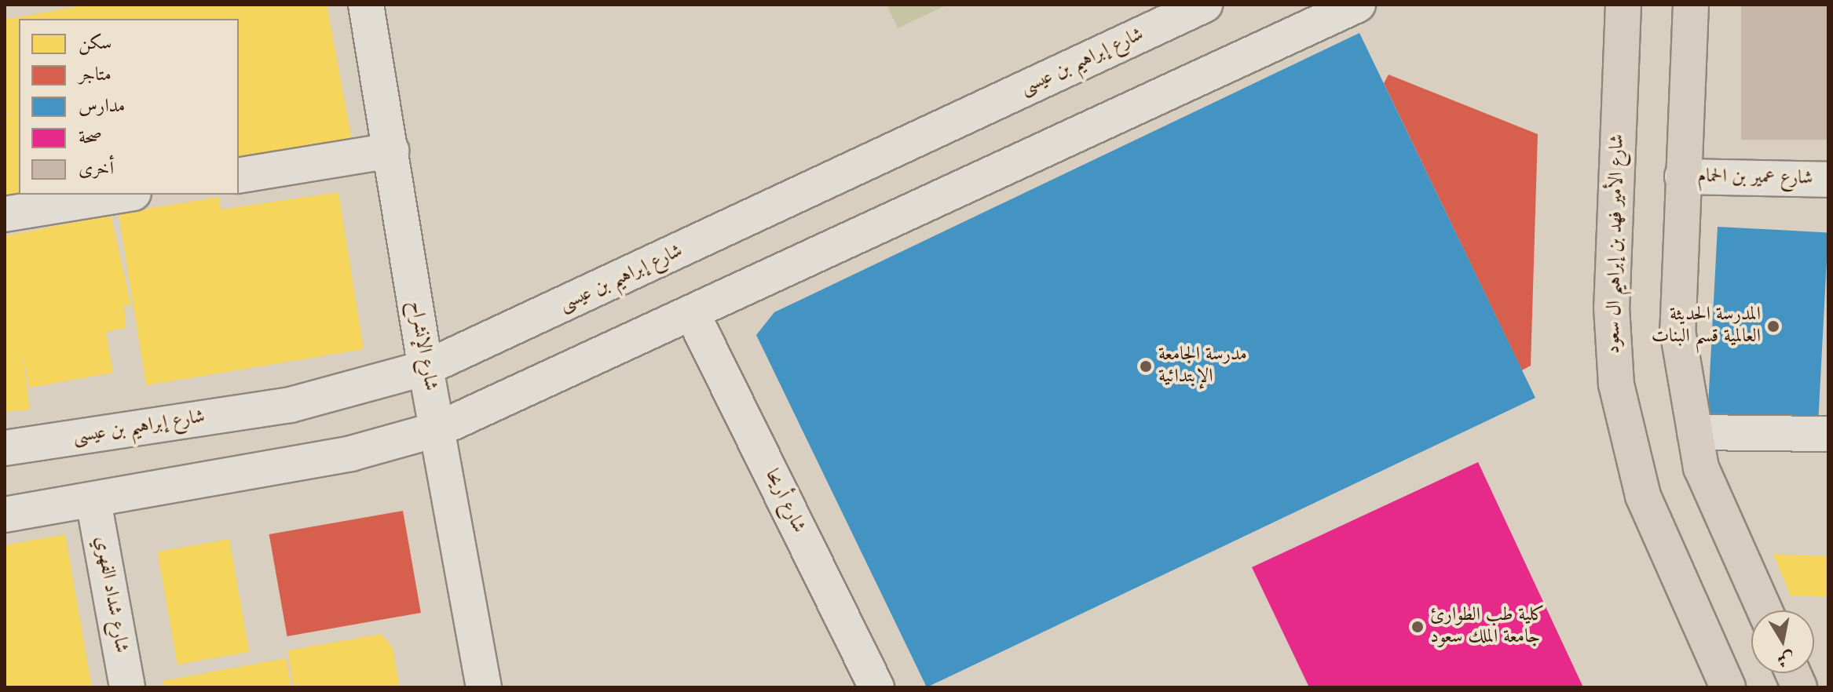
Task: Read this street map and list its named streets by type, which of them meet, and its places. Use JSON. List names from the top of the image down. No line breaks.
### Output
{"streets":{"main road":["شارع الأمير فهد بن إبراهيم ال سعود"],"street":["شارع إبراهيم بن عيسى","شارع عمير بن الحمام","شارع الإنشراح","شارع أريحا","شارع شداد الفهري"]},"crossings":[["شارع إبراهيم بن عيسى","شارع الإنشراح"]],"places":["المدرسة الحديثة العالمية قسم البنات","مدرسة الجامعة الإبتدائية","كلية طب الطوارئ جامعة الملك سعود"],"legend":["سكن","متاجر","مدارس","صحة","أخرى"],"north":"bottom"}
